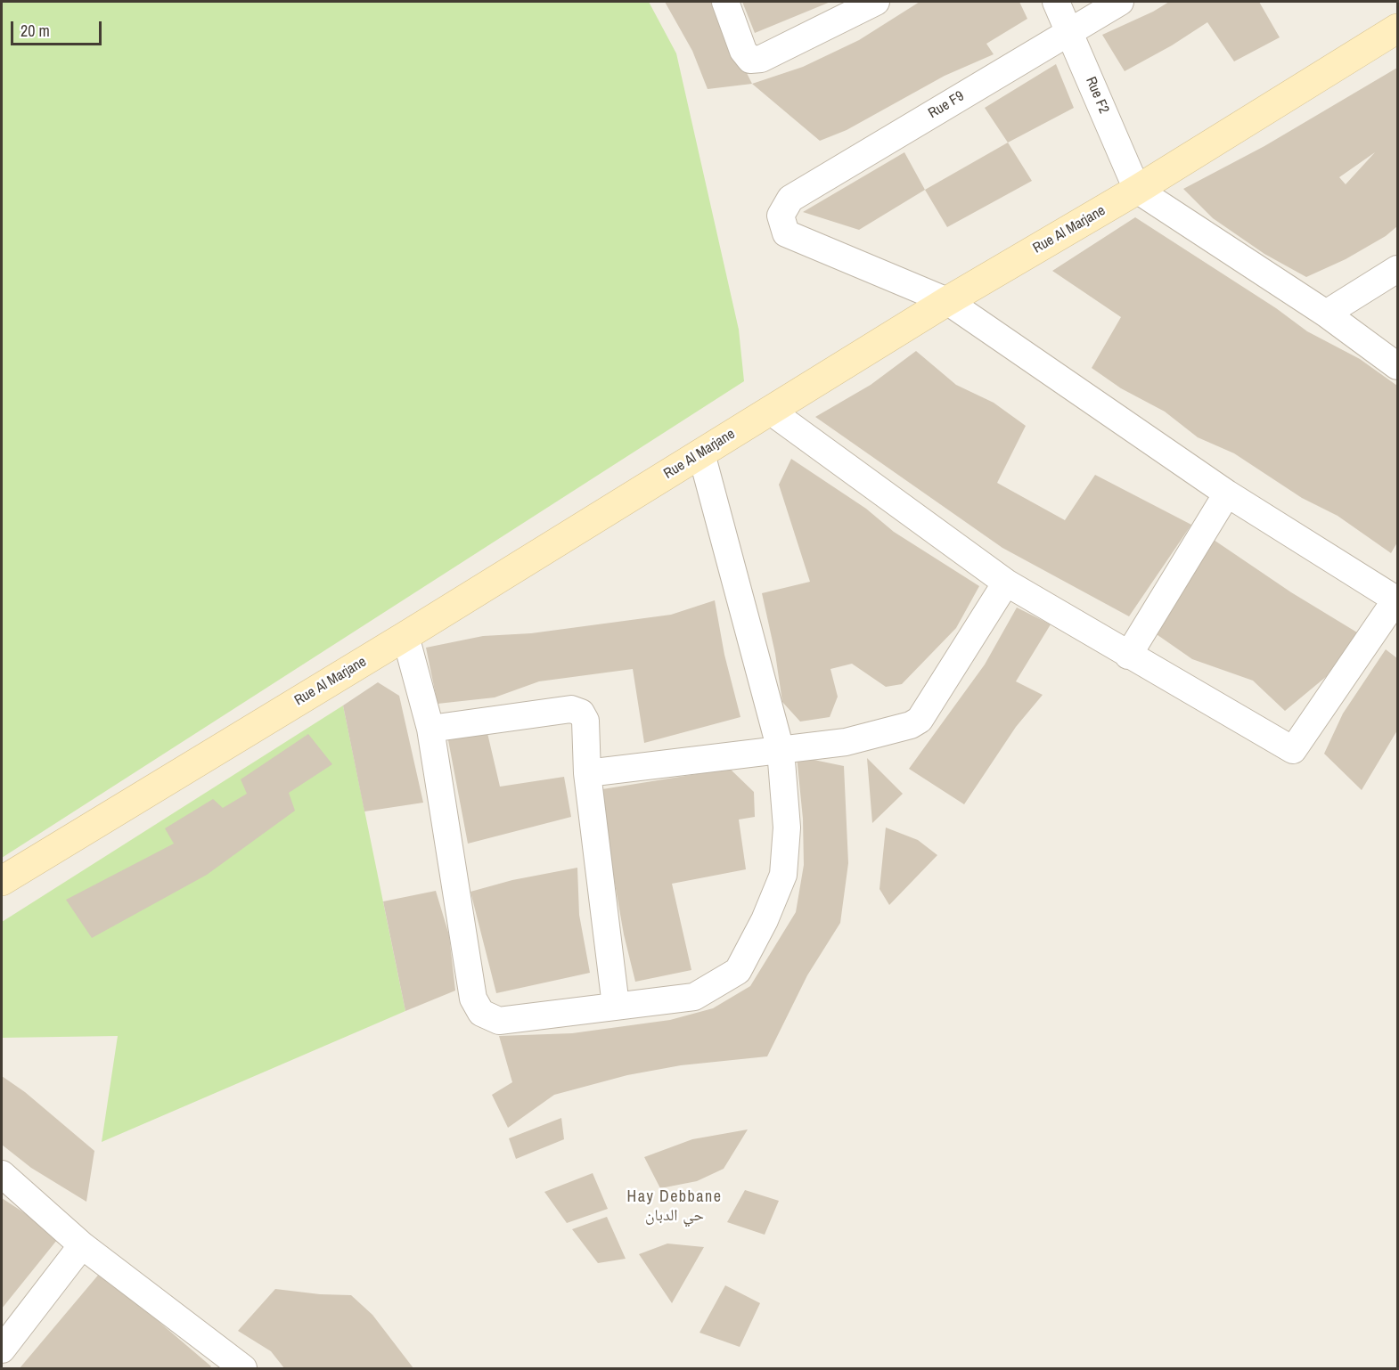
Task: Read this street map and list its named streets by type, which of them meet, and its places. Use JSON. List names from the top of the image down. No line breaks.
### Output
{"streets":{"street":["Rue F2","Rue F9","Rue Al Marjane"]},"crossings":[["Rue F2","Rue F9"],["Rue F2","Rue Al Marjane"],["Rue F9","Rue Al Marjane"]],"districts":["Hay Debbane حي الدبان"],"scale_bar":"20 m"}
